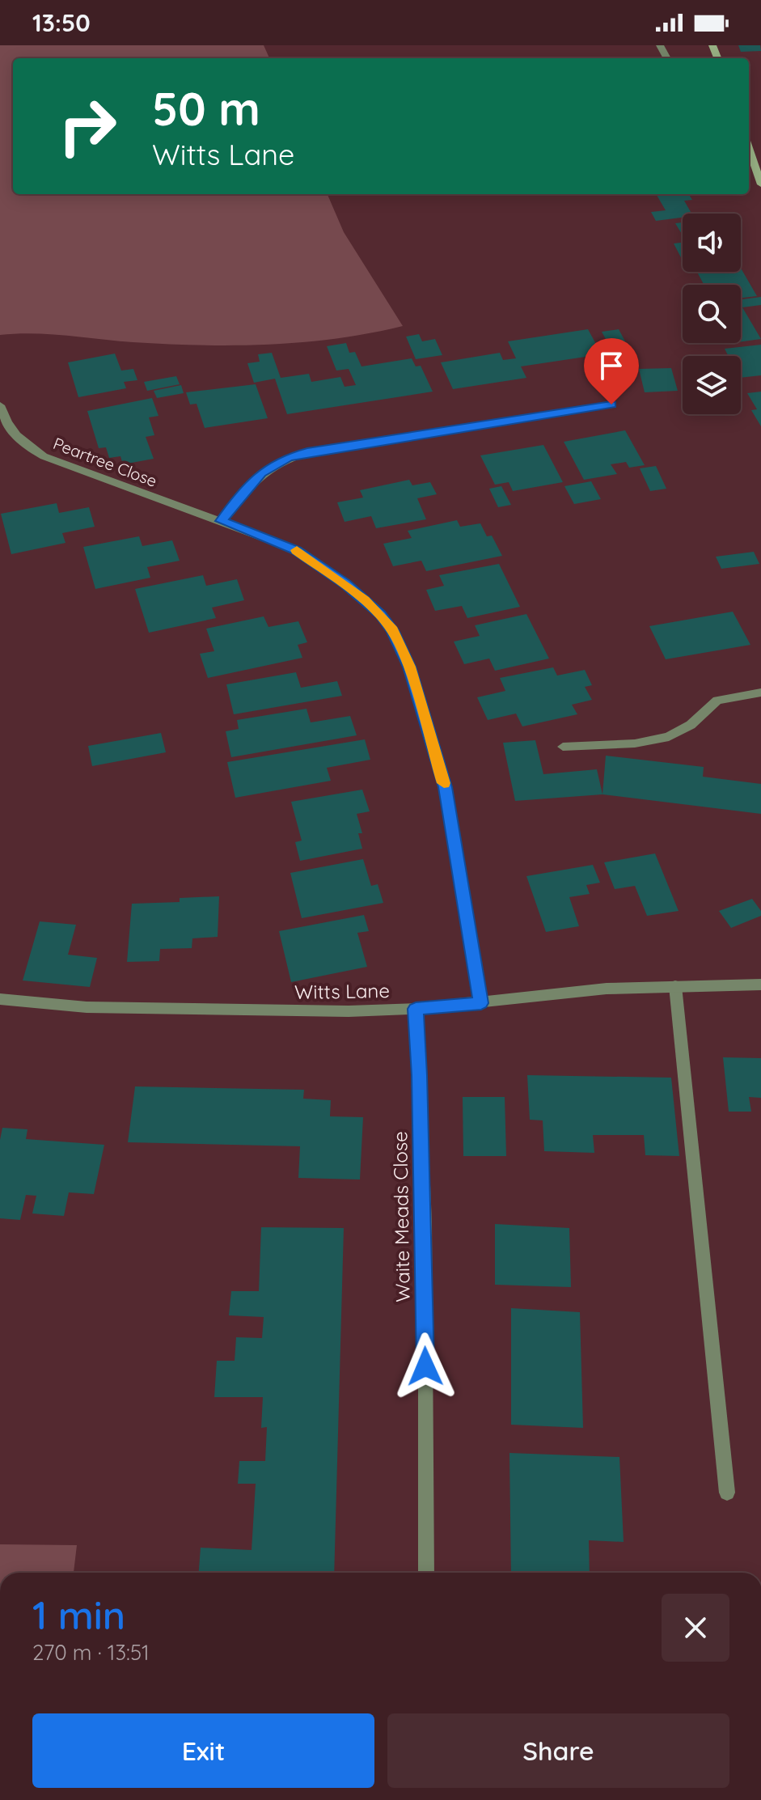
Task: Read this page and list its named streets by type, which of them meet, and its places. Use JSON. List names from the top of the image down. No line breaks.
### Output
{"streets":{"street":["Peartree Close","Witts Lane","Waite Meads Close"]},"crossings":[["Peartree Close","Witts Lane"],["Witts Lane","Waite Meads Close"]],"page":{"status":"13:50","turn":["50 m","Witts Lane"],"heading":["1 min","270 m · 13:51"],"buttons":["Exit","Share"]}}
